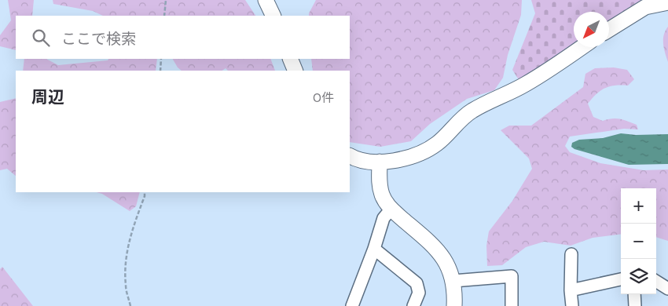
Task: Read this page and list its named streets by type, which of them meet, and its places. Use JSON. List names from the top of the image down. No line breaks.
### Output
{"north":"bottom left","page":{"search":"ここで検索","heading":["周辺","0件"],"map_buttons":["+","−"]}}
